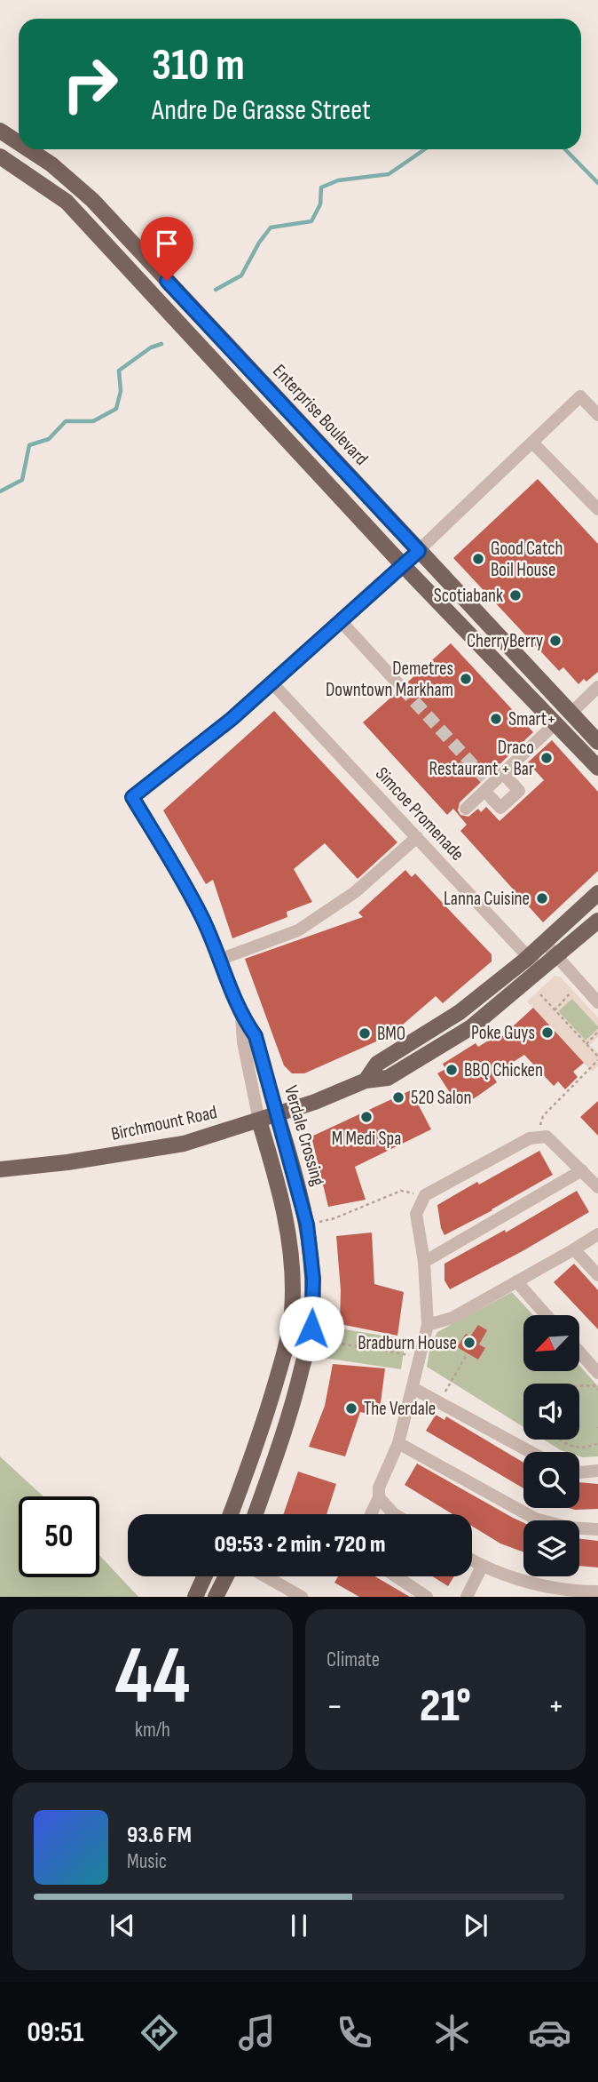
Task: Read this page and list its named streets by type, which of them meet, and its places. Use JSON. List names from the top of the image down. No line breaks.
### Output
{"streets":{"main road":["Enterprise Boulevard","Birchmount Road","Verdale Crossing"],"street":["Simcoe Promenade"]},"crossings":[["Simcoe Promenade","Birchmount Road"],["Simcoe Promenade","Verdale Crossing"],["Birchmount Road","Verdale Crossing"]],"places":["Good Catch Boil House","Scotiabank","CherryBerry","Demetres Downtown Markham","Smart+","Draco Restaurant + Bar","Lanna Cuisine","Poke Guys","BMO","BBQ Chicken","520 Salon","M Medi Spa","Bradburn House","The Verdale"],"north":"bottom left","page":{"turn":["310 m","Andre De Grasse Street"],"limit":"50","trip":"09:53 · 2 min · 720 m","tile":[["44","km/h"],"Climate"],"heat":["−","21°","+"],"song":["93.6 FM","Music"],"tabs":"09:51"}}
